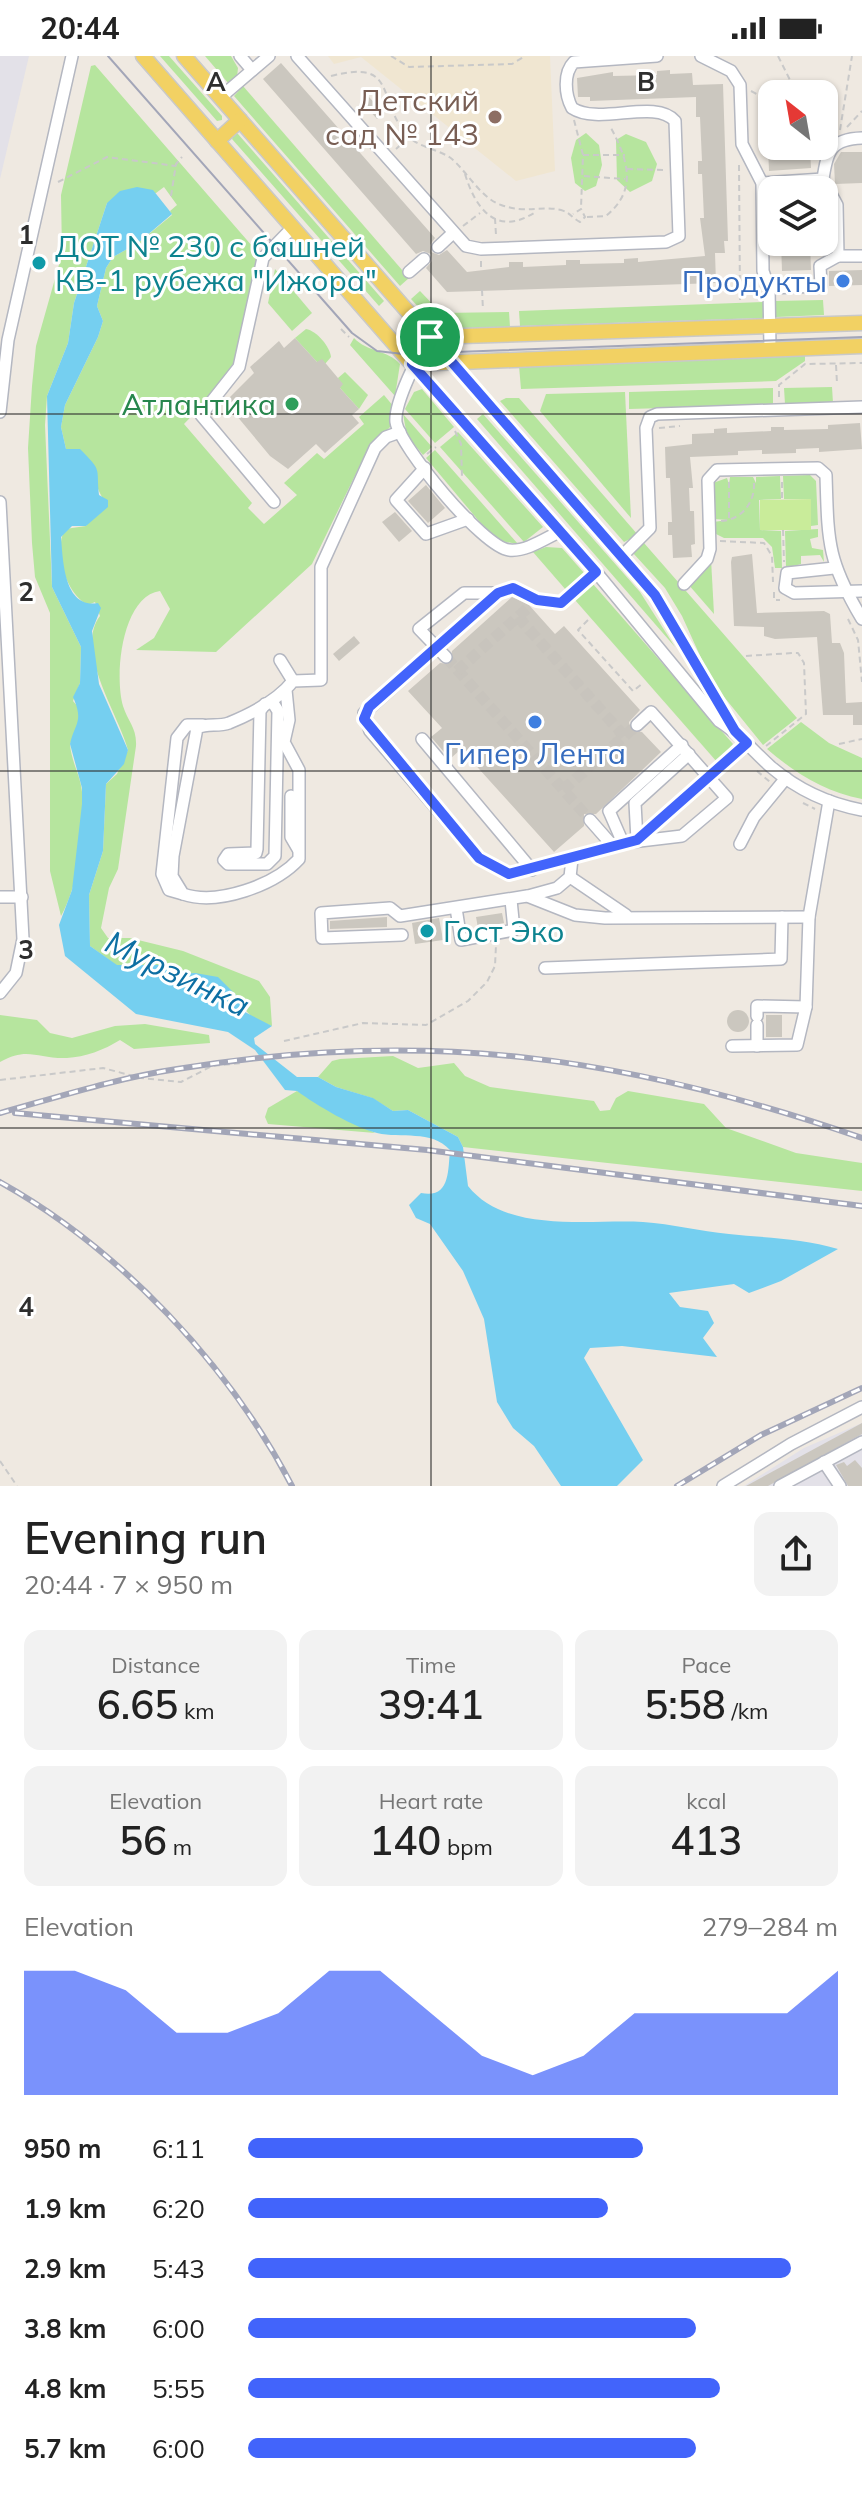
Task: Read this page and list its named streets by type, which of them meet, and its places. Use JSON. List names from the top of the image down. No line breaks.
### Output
{"water":["Мурзинка"],"places":["Детский сад № 143","ДОТ № 230 с башней КВ-1 рубежа \"Ижора\"","Продукты","Атлантика","Гипер Лента","Гост Эко"],"north":"top left","page":{"status":"20:44","heading":["Evening run","20:44 · 7 × 950 m"],"stats":[["Distance","6.65 km"],["Time","39:41"],["Pace","5:58 /km"],["Elevation","56 m"],["Heart rate","140 bpm"],["kcal","413"]],"chart":["Elevation","279–284 m"],"list":[{"name":"950 m","note":"6:11"},{"name":"1.9 km","note":"6:20"},{"name":"2.9 km","note":"5:43"},{"name":"3.8 km","note":"6:00"},{"name":"4.8 km","note":"5:55"},{"name":"5.7 km","note":"6:00"}]},"grid":{"columns":["A","B"],"rows":["1","2","3","4"]}}
